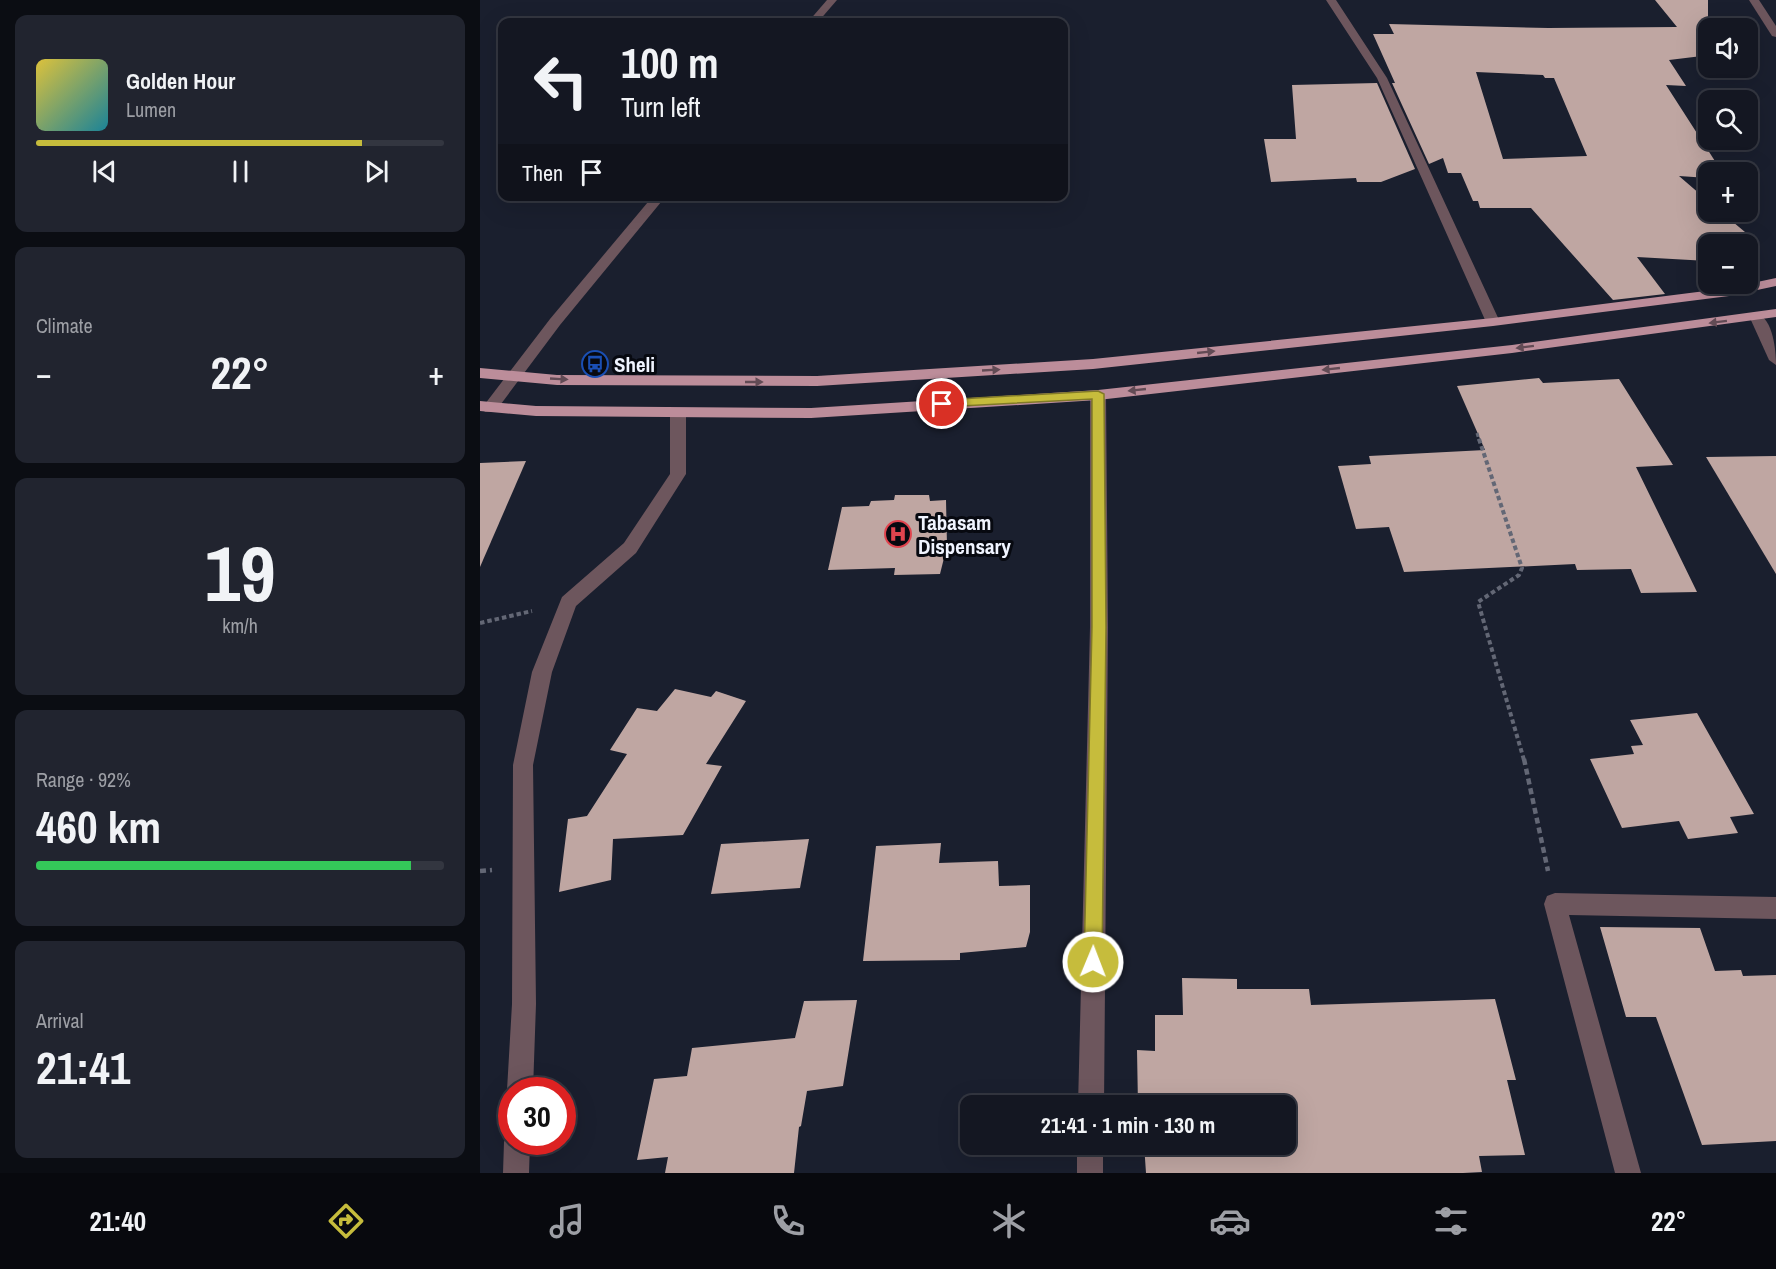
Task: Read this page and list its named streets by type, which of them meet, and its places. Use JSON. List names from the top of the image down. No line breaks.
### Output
{"places":{"bus stop":["Sheli"],"hospital":["Tabasam Dispensary"]},"page":{"map_buttons":["+","−"],"turn":["100 m","Turn left"],"song":["Golden Hour","Lumen"],"then":"Then","tile":["Climate",["19","km/h"],["Range · 92%","460 km"],["Arrival","21:41"]],"heat":["−","22°","+"],"limit":"30","trip":"21:41 · 1 min · 130 m","tabs":["21:40","22°"]}}
